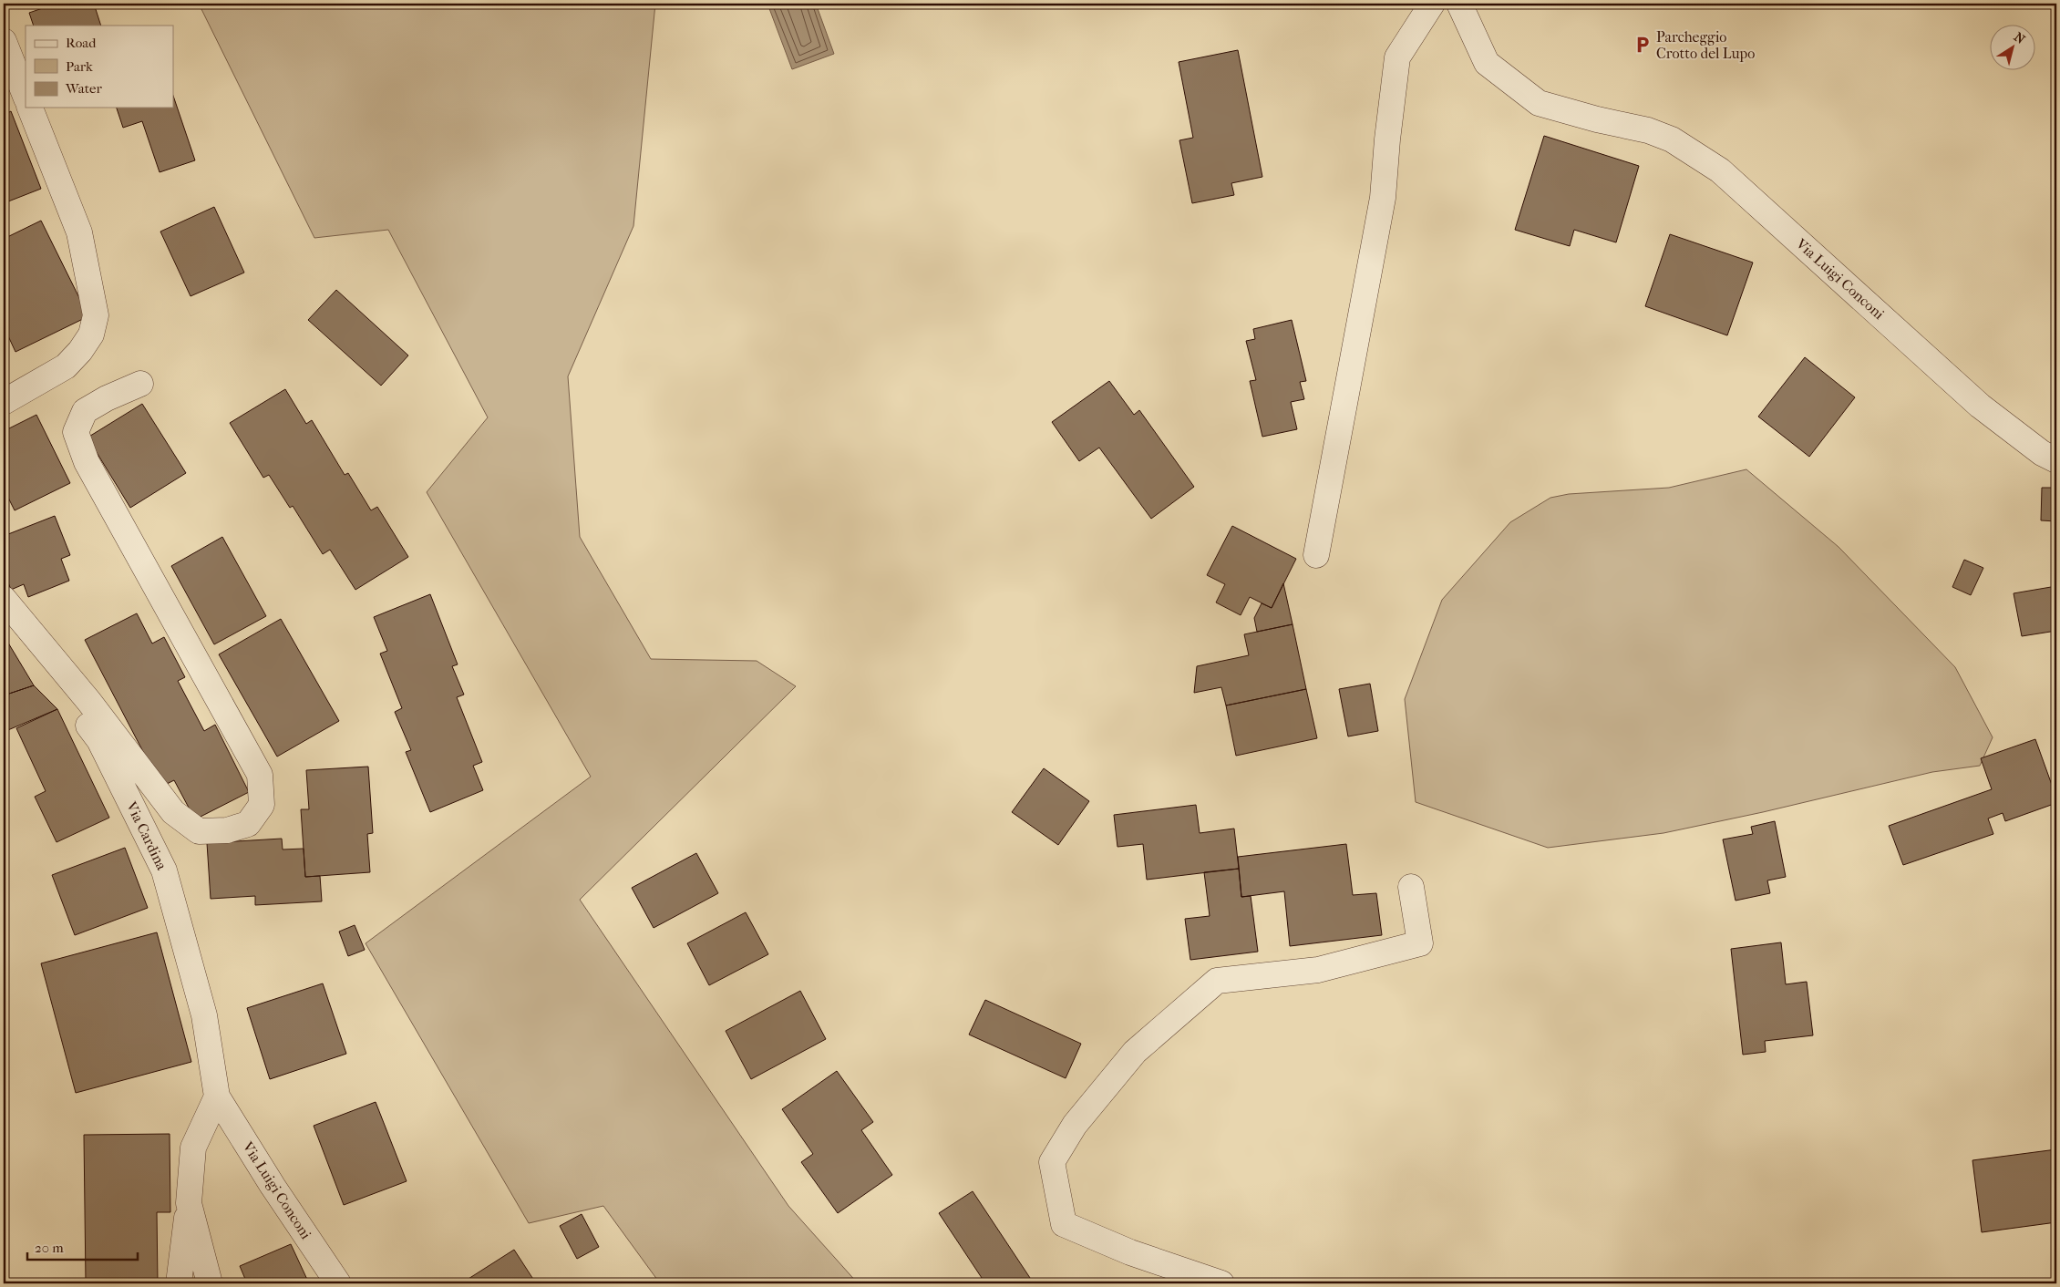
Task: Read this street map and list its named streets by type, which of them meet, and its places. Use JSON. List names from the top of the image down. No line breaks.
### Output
{"streets":{"street":["Via Luigi Conconi","Via Cardina"]},"crossings":[["Via Luigi Conconi","Via Cardina"]],"places":{"parking":["Parcheggio Crotto del Lupo"]},"legend":["Road","Park","Water"],"scale_bar":"20 m","north":"top right"}
